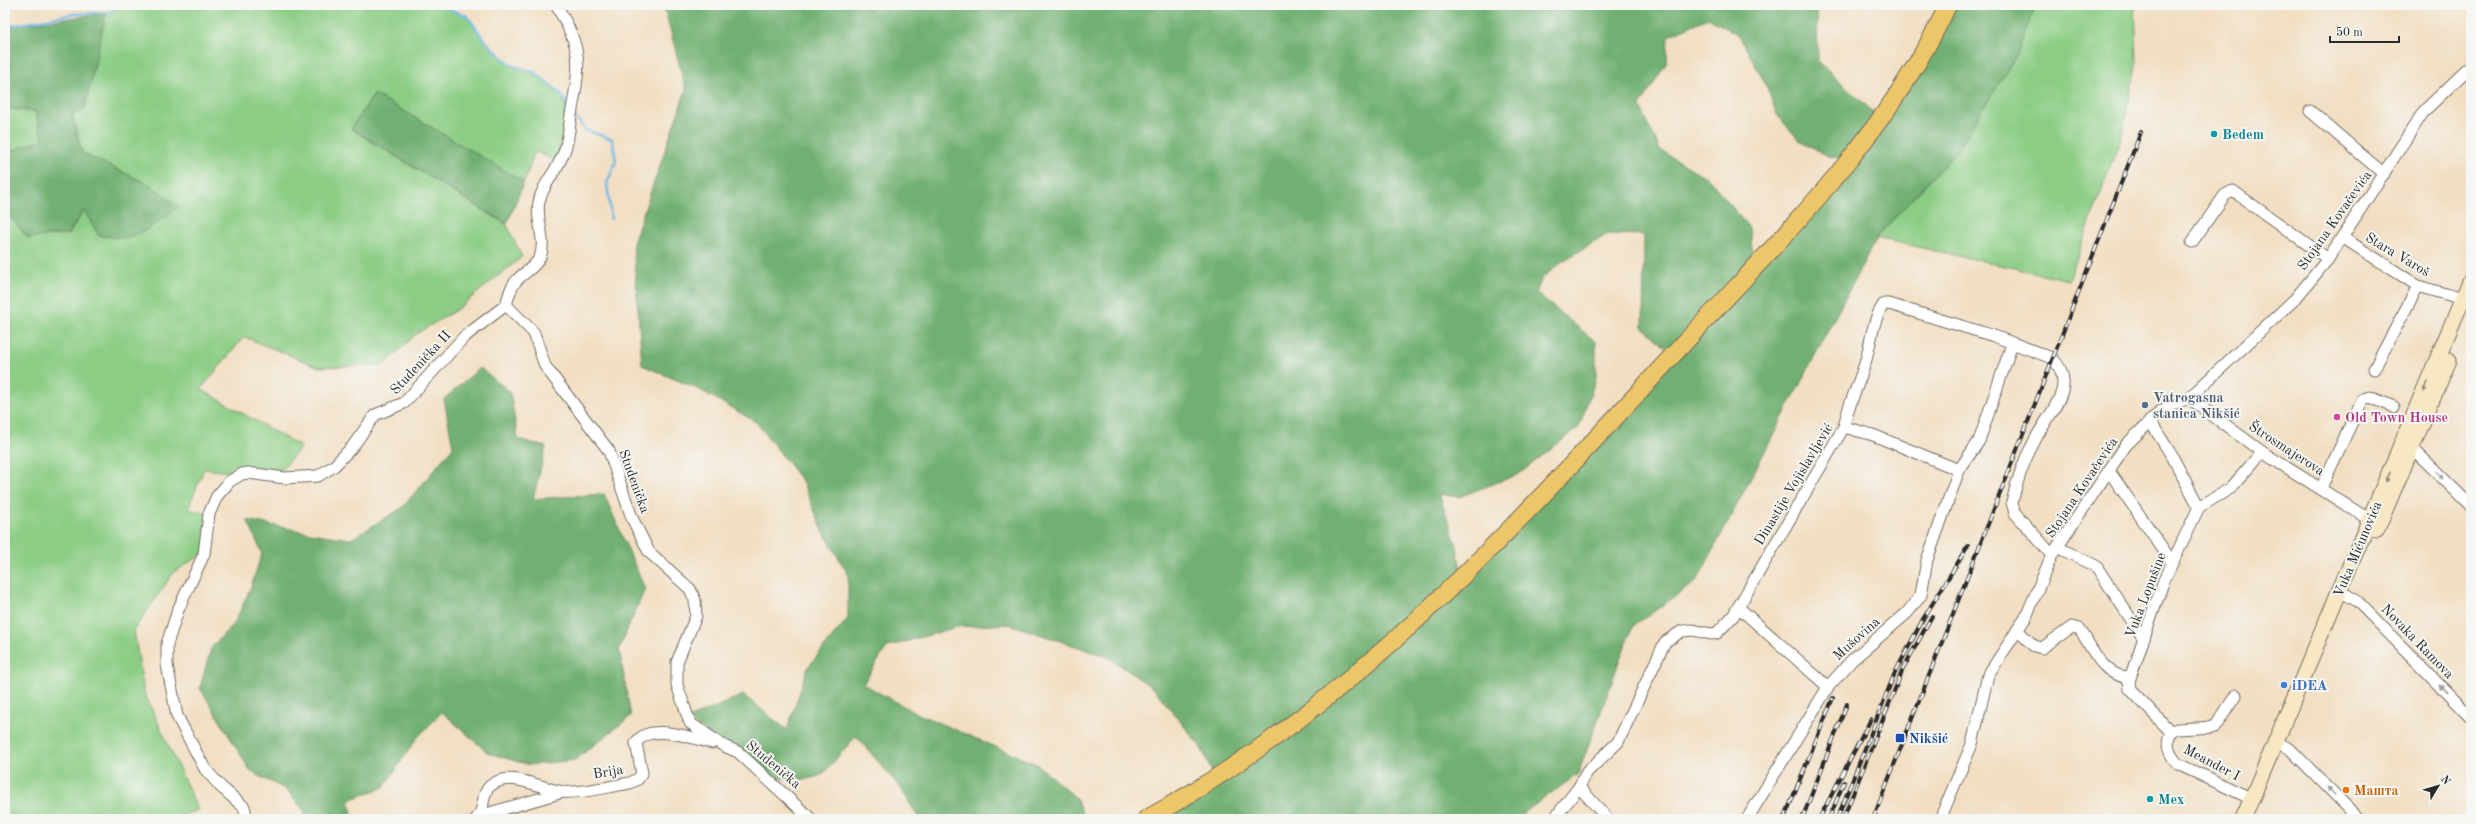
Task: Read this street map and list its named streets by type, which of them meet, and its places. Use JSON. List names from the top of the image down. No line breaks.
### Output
{"streets":{"main road":["Vuka Mićunovića"],"street":["Stojana Kovačevića","Stara Varoš","Studenička II","Štrosmajerova","Studenička","Dinastije Vojislavljević","Vuka Lopušine","Mušovina","Novaka Ramova","Meander I","Brija"]},"crossings":[["Stojana Kovačevića","Stara Varoš"],["Stojana Kovačevića","Štrosmajerova"],["Stara Varoš","Vuka Mićunovića"],["Studenička II","Studenička"],["Štrosmajerova","Vuka Mićunovića"],["Studenička","Brija"],["Dinastije Vojislavljević","Mušovina"],["Vuka Mićunovića","Novaka Ramova"],["Vuka Mićunovića","Meander I"]],"one_way":["Novaka Ramova"],"places":{"other":["Bedem","Vatrogasna stanica Nikšić","Old Town House","iDEA","Машта","Mex"],"transit":["Nikšić"]},"scale_bar":"50 m","north":"top right"}
